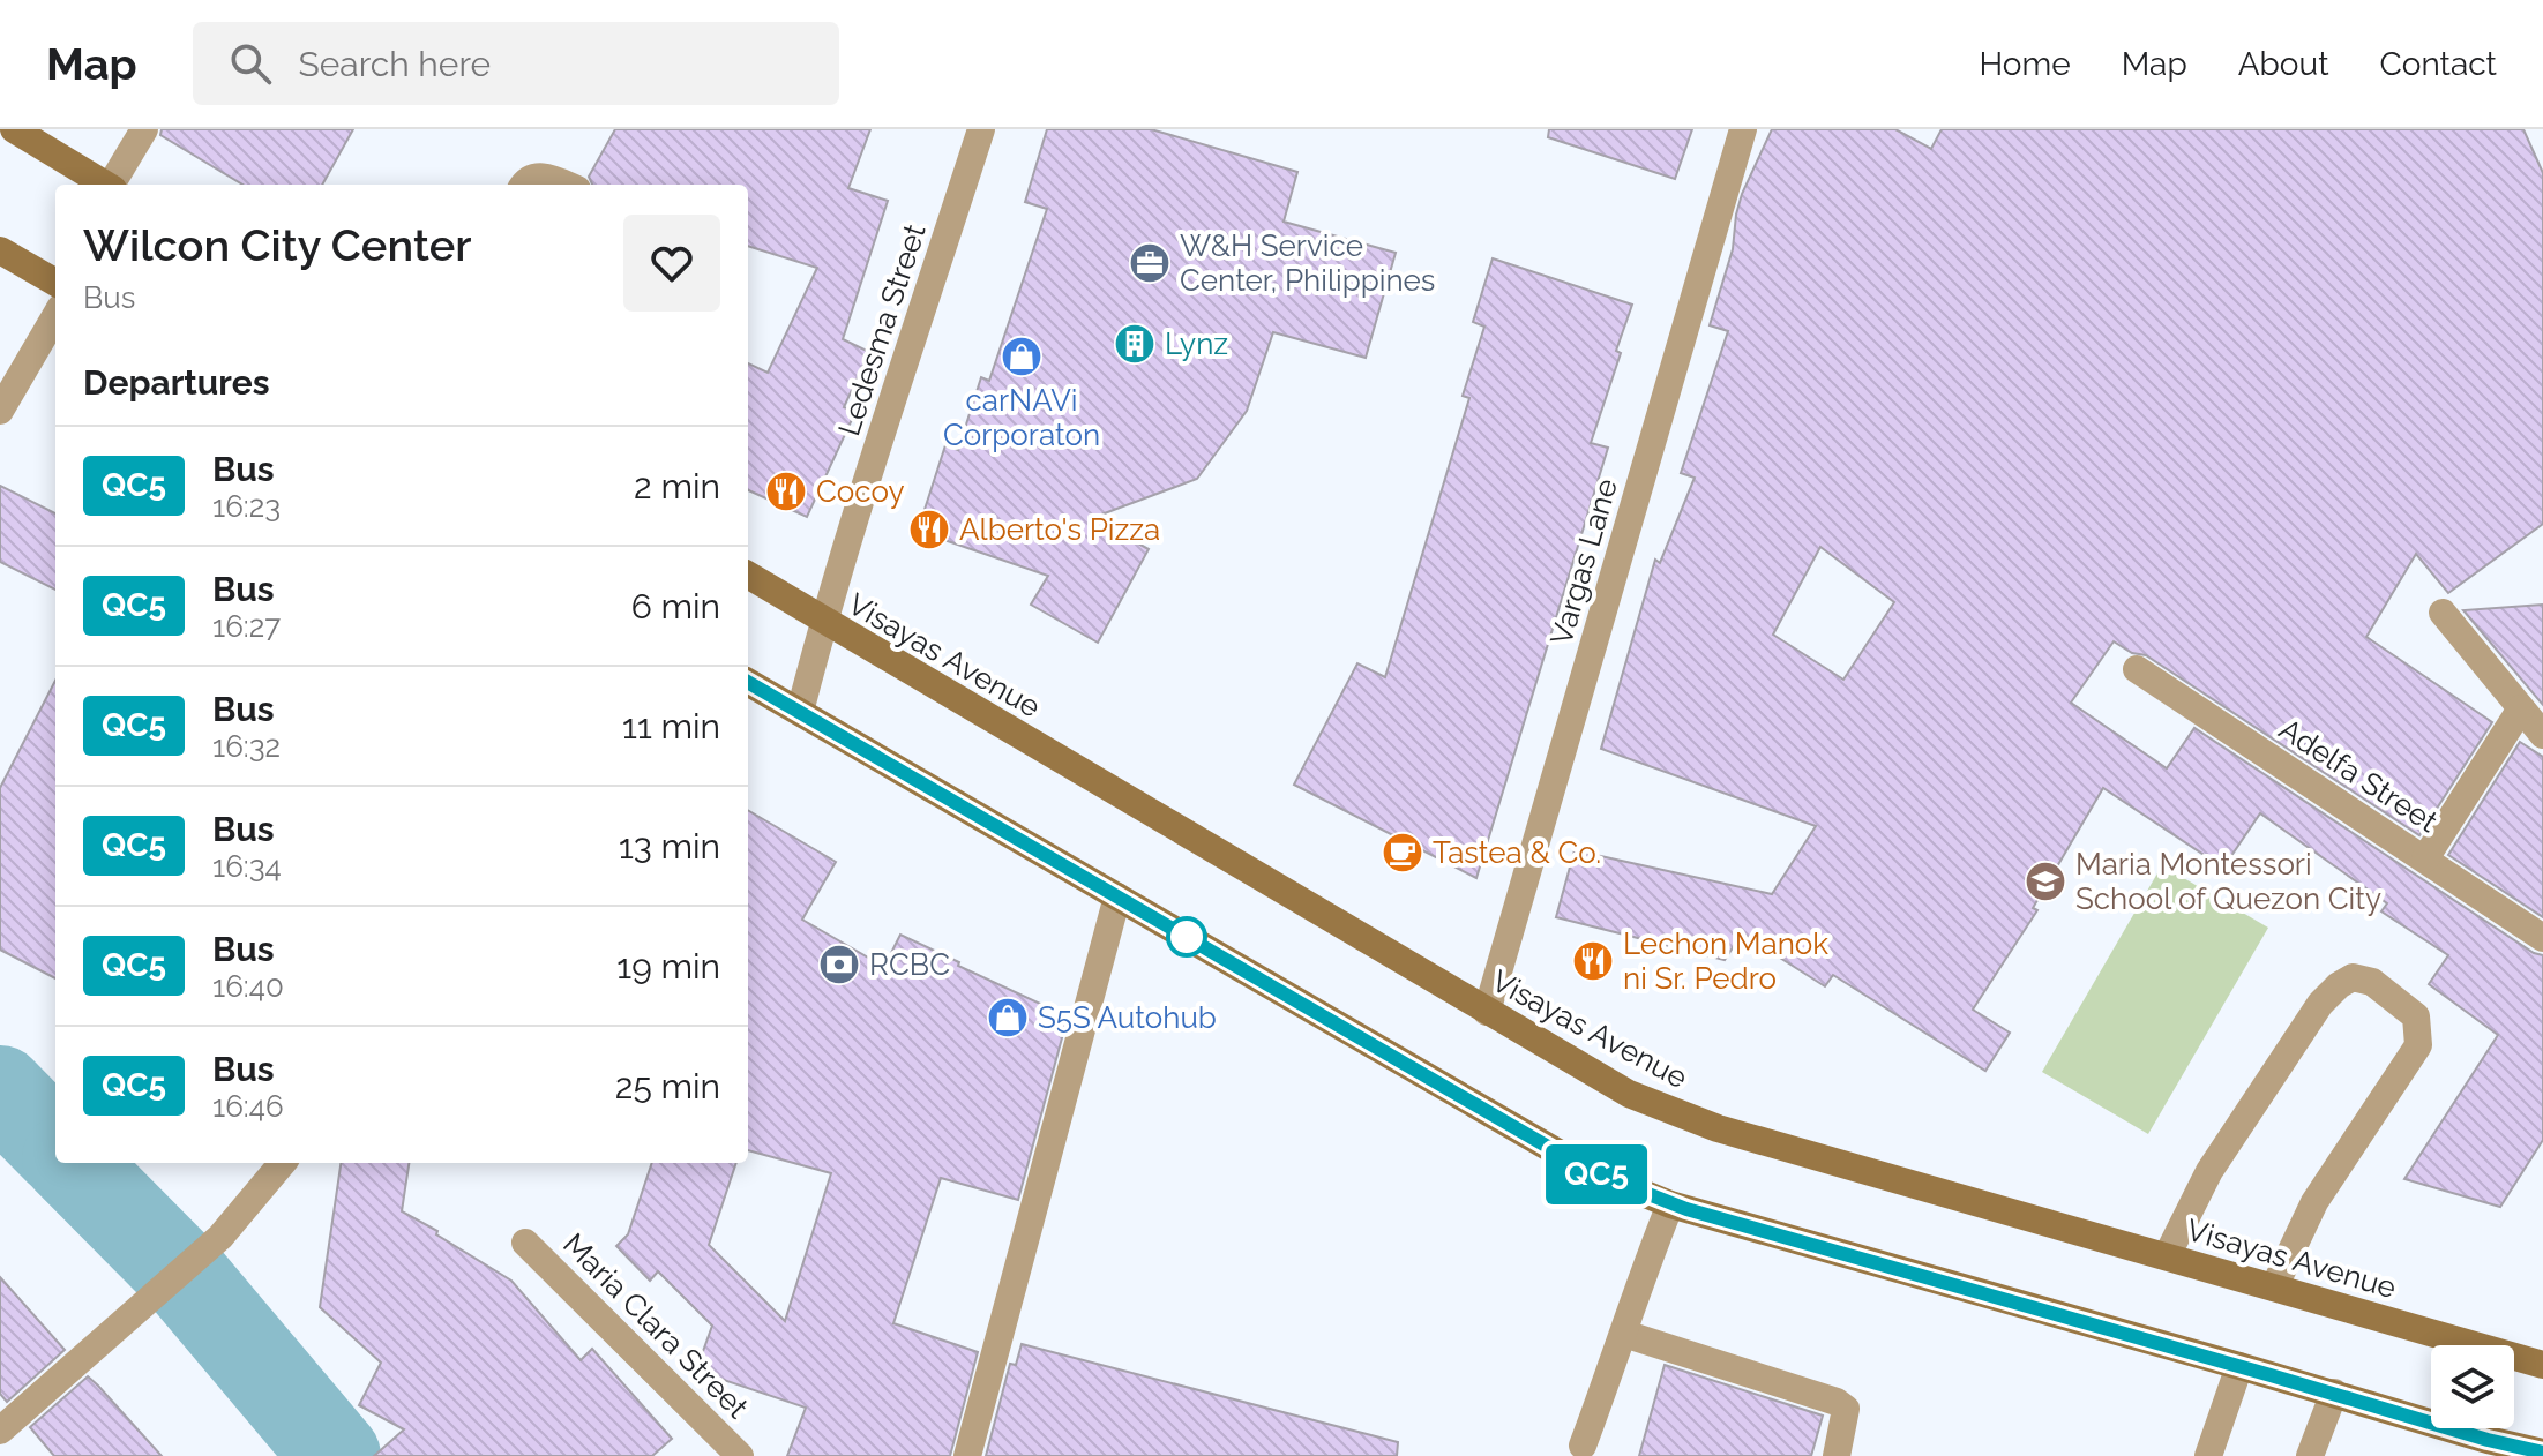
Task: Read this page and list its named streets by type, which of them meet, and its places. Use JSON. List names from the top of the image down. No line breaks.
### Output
{"streets":{"main road":["Visayas Avenue"],"street":["Ledesma Street","Vargas Lane","Adelfa Street","Maria Clara Street"]},"crossings":[["Ledesma Street","Visayas Avenue"],["Vargas Lane","Visayas Avenue"]],"places":{"office":["W&H Service Center, Philippines"],"building":["Lynz"],"shop":["carNAVi Corporaton","S5S Autohub"],"restaurant":["Cocoy","Alberto's Pizza","Lechon Manok ni Sr. Pedro"],"cafe":["Tastea & Co."],"school or university":["Maria Montessori School of Quezon City"],"bank":["RCBC"]},"lines":["bus line QC5"],"page":{"header":"Map","search":"Search here","nav":["Home","Map","About","Contact"],"on_map":"QC5","heading":[["Wilcon City Center","Bus"],"Departures"],"list":[{"mark":"QC5","name":"Bus","note":"16:23","value":"2 min"},{"mark":"QC5","name":"Bus","note":"16:27","value":"6 min"},{"mark":"QC5","name":"Bus","note":"16:32","value":"11 min"},{"mark":"QC5","name":"Bus","note":"16:34","value":"13 min"},{"mark":"QC5","name":"Bus","note":"16:40","value":"19 min"},{"mark":"QC5","name":"Bus","note":"16:46","value":"25 min"}]}}
